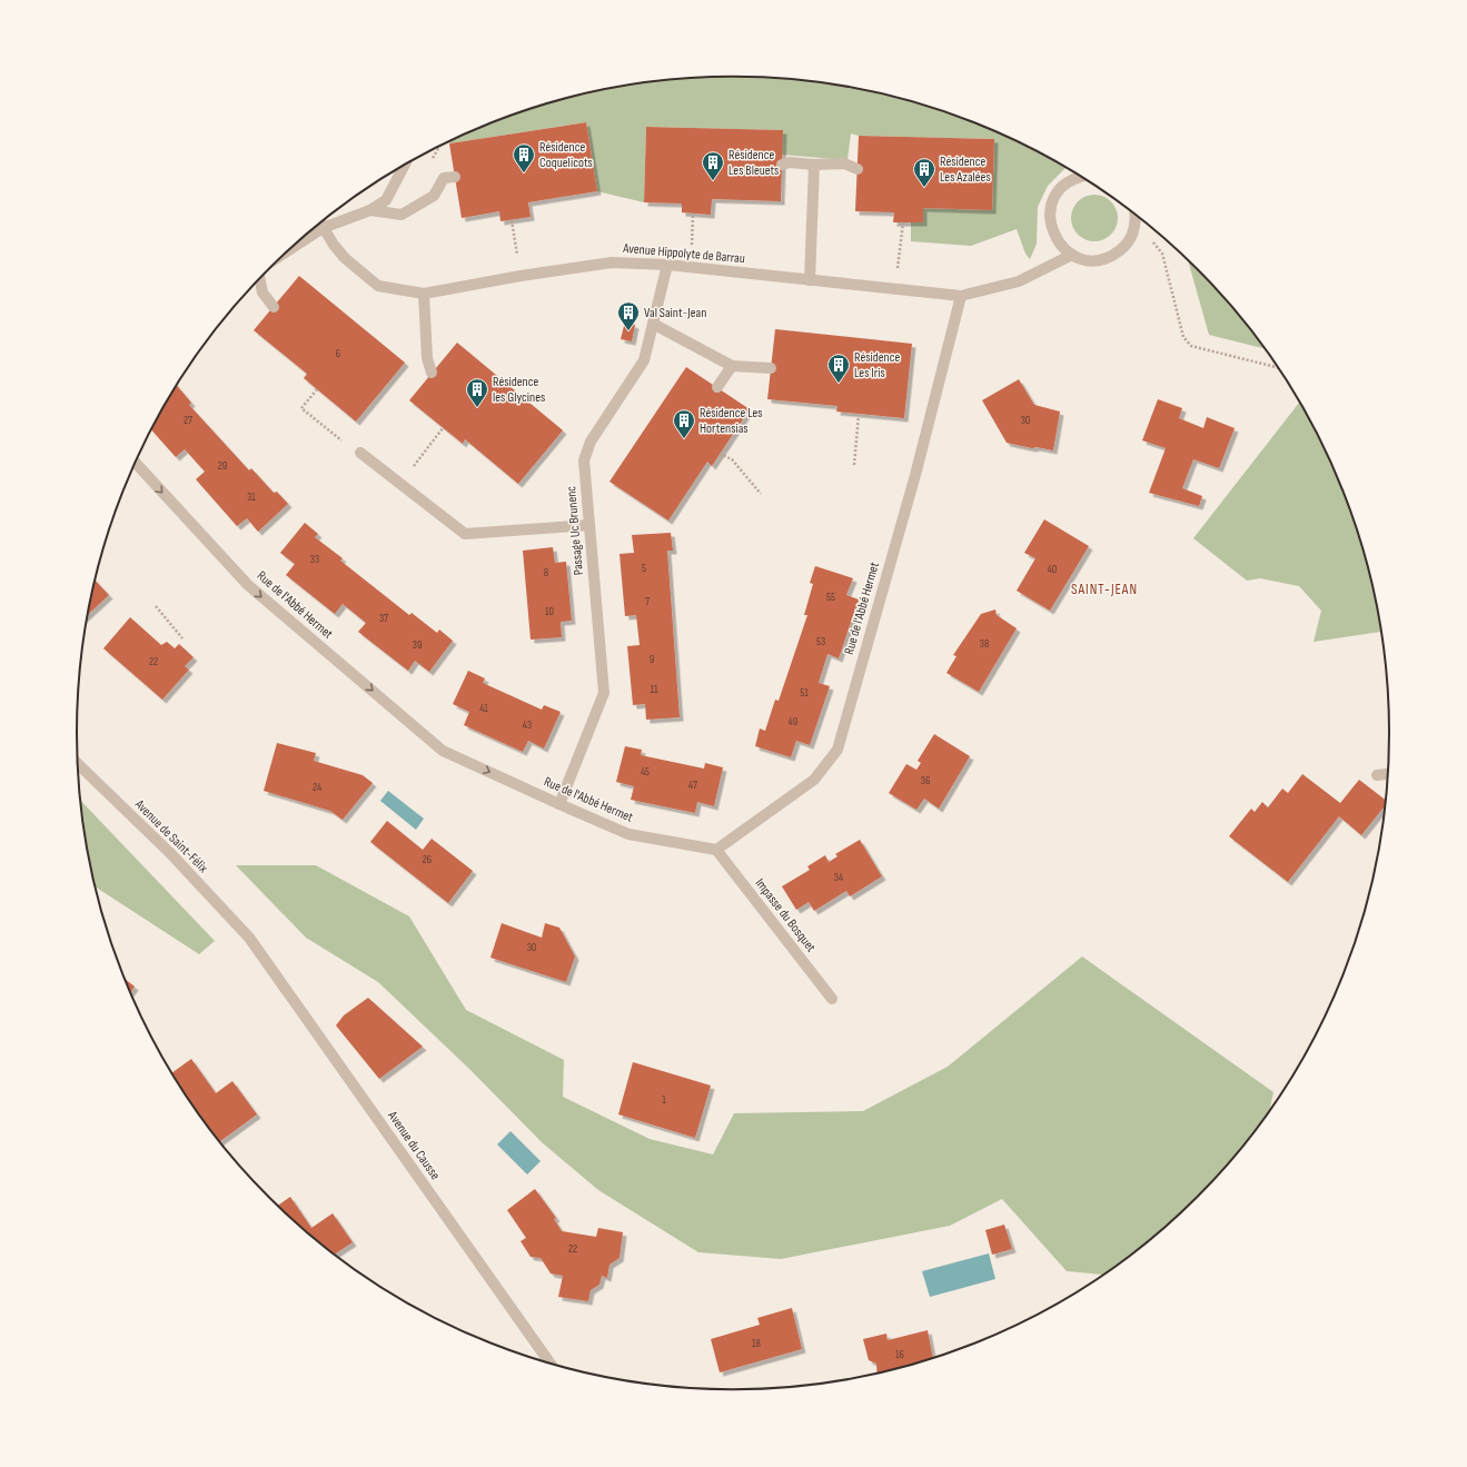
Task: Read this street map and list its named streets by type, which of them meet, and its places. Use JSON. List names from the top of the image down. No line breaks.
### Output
{"streets":{"street":["Avenue Hippolyte de Barrau","Passage Uc Brunenc","Rue de l'Abbé Hermet","Avenue de Saint-Félix","Impasse du Bosquet","Avenue du Causse"]},"crossings":[["Avenue Hippolyte de Barrau","Passage Uc Brunenc"],["Avenue Hippolyte de Barrau","Rue de l'Abbé Hermet"],["Passage Uc Brunenc","Rue de l'Abbé Hermet"],["Rue de l'Abbé Hermet","Impasse du Bosquet"],["Avenue de Saint-Félix","Avenue du Causse"]],"one_way":["Rue de l'Abbé Hermet"],"districts":["SAINT-JEAN"],"places":{"building":["Résidence Coquelicots","Résidence Les Bleuets","Résidence Les Azalées","Val Saint-Jean","Résidence Les Iris","Résidence les Glycines","Résidence Les Hortensias"]},"house_numbers":["6","27","30","29","31","33","5","40","8","55","7","10","37","53","38","39","9","22","11","51","41","49","43","45","36","47","24","26","34","30","1","22","18","16"]}
